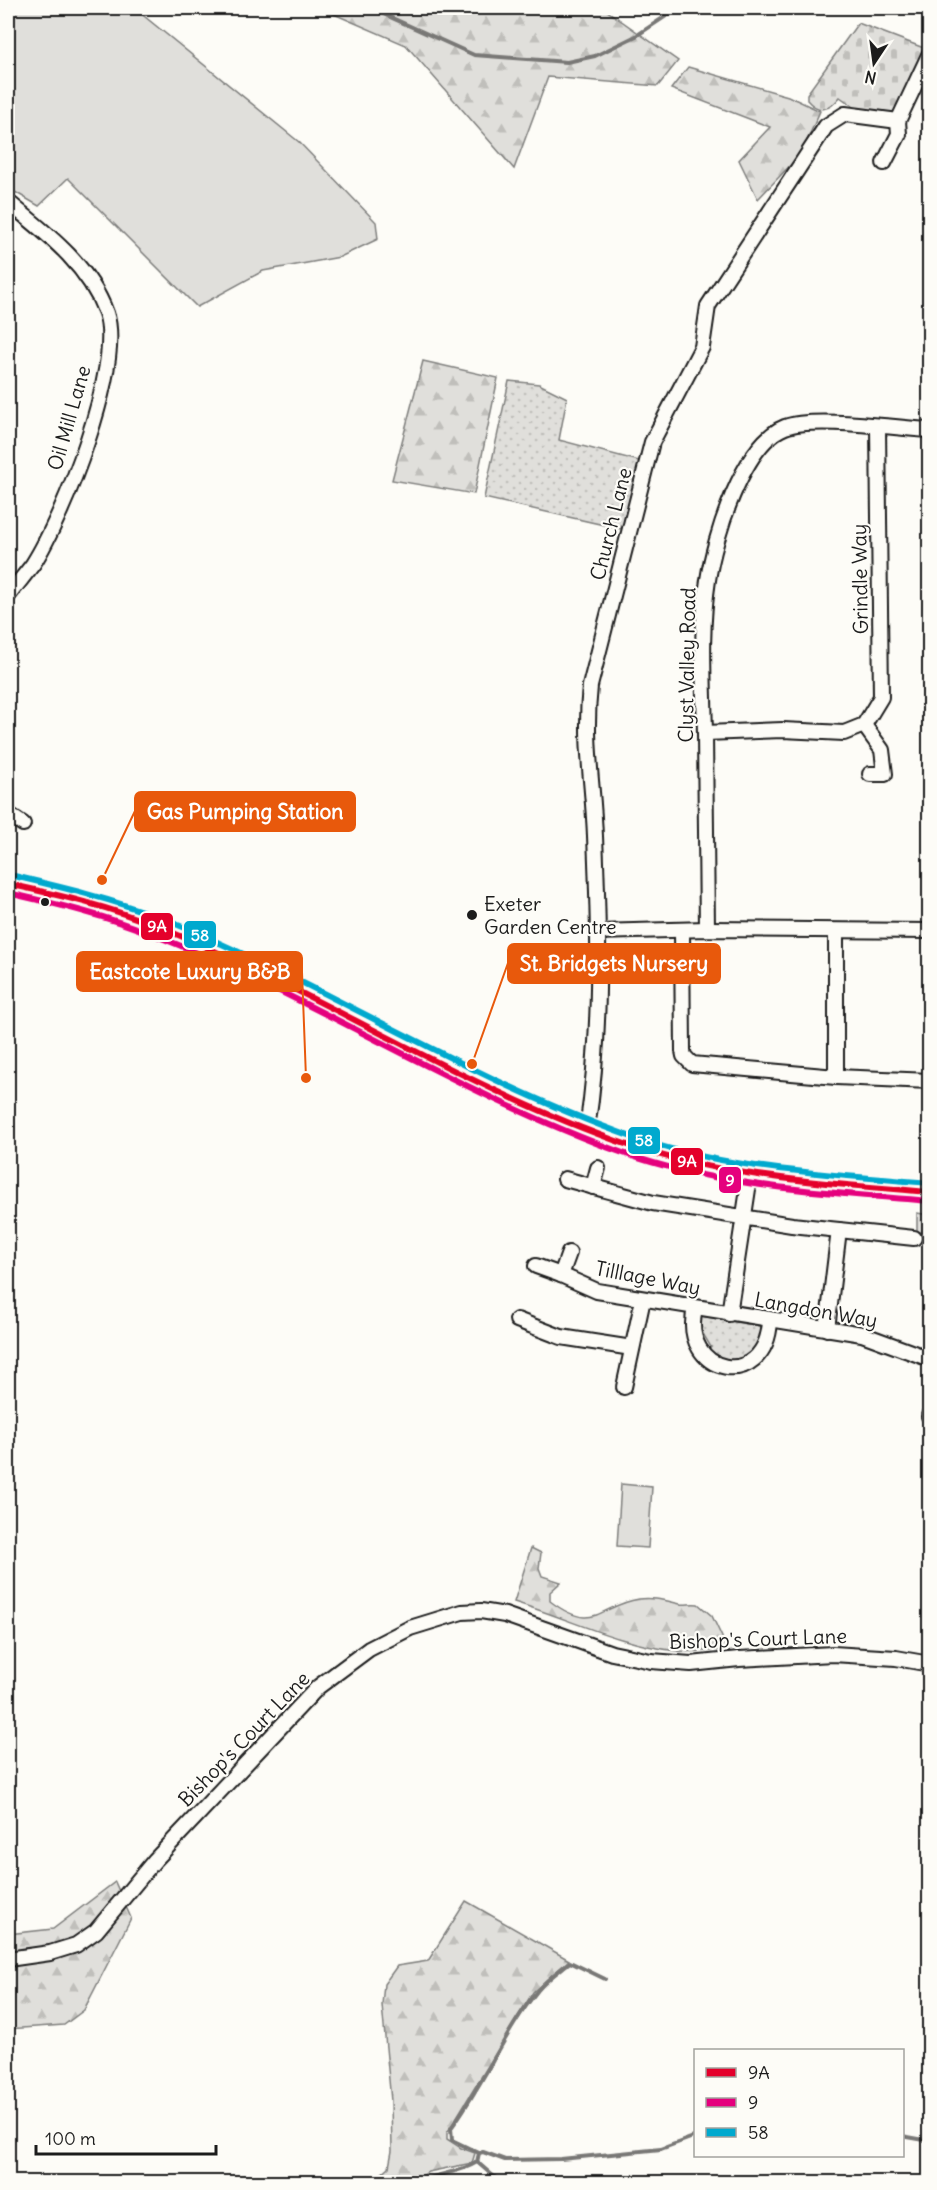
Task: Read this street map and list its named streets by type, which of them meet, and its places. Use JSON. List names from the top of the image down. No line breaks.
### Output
{"streets":{"street":["Oil Mill Lane","Church Lane","Grindle Way","Clyst Valley Road","Tilllage Way","Langdon Way","Bishop's Court Lane"]},"crossings":[["Grindle Way","Clyst Valley Road"],["Tilllage Way","Langdon Way"]],"places":["Gas Pumping Station","Exeter Garden Centre","St. Bridgets Nursery","Eastcote Luxury B&B"],"lines":["transit line 58","transit line 9A","transit line 9"],"legend":["9A","9","58"],"scale_bar":"100 m","north":"bottom"}
